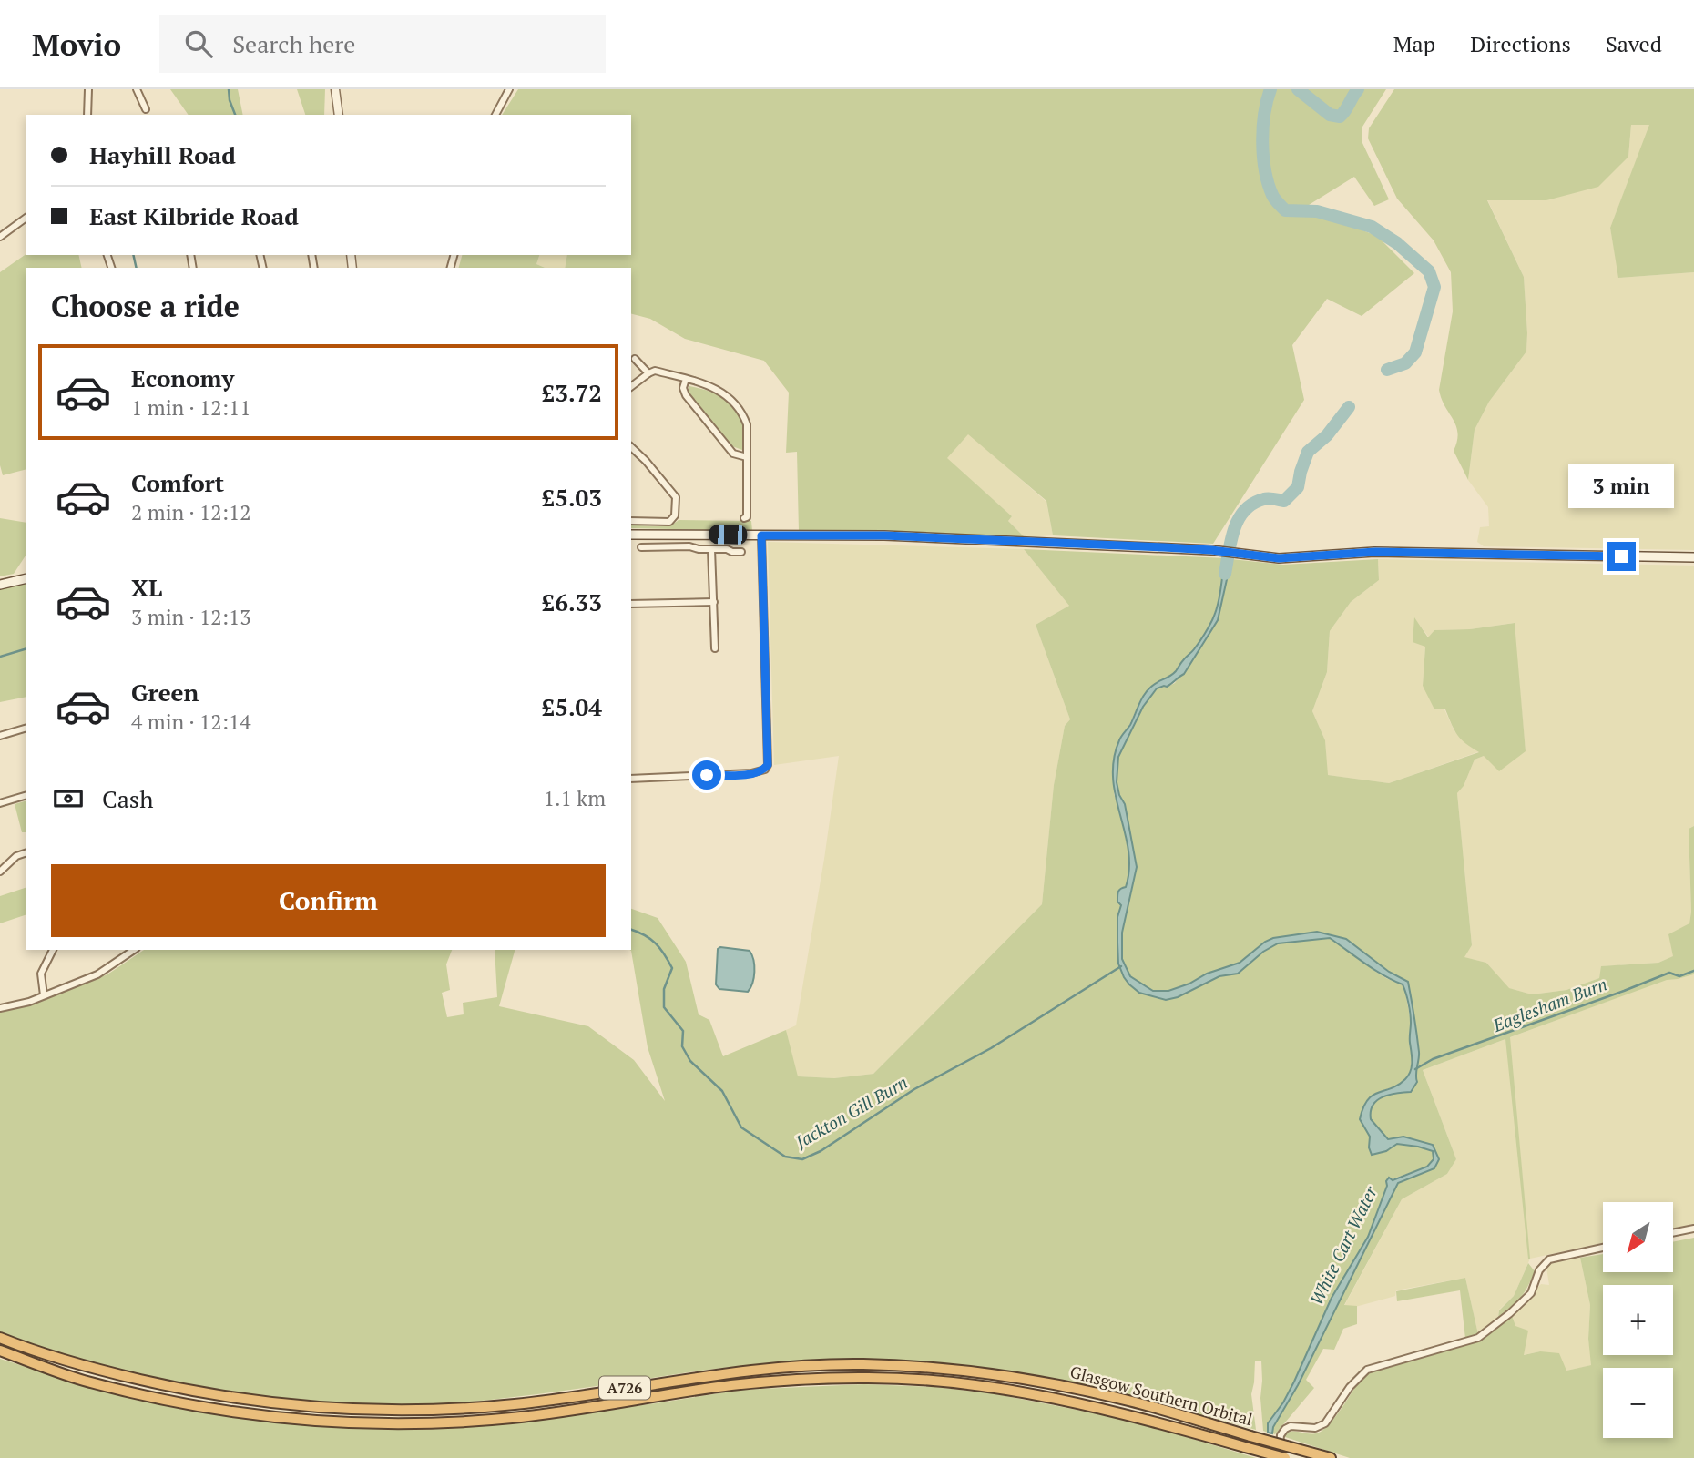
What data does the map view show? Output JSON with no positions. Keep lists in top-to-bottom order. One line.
{"streets":{"highway":["A726","Glasgow Southern Orbital"]},"water":["Eaglesham Burn","Jackton Gill Burn","White Cart Water"],"north":"bottom left","page":{"header":"Movio","search":"Search here","nav":["Map","Directions","Saved"],"banner":["Hayhill Road","East Kilbride Road"],"heading":"Choose a ride","list":[{"name":"Economy","note":"1 min · 12:11","value":"£3.72"},{"name":"Comfort","note":"2 min · 12:12","value":"£5.03"},{"name":"XL","note":"3 min · 12:13","value":"£6.33"},{"name":"Green","note":"4 min · 12:14","value":"£5.04"}],"bubble":"3 min","pay":["Cash","1.1 km"],"buttons":"Confirm","map_buttons":["+","−"]}}
